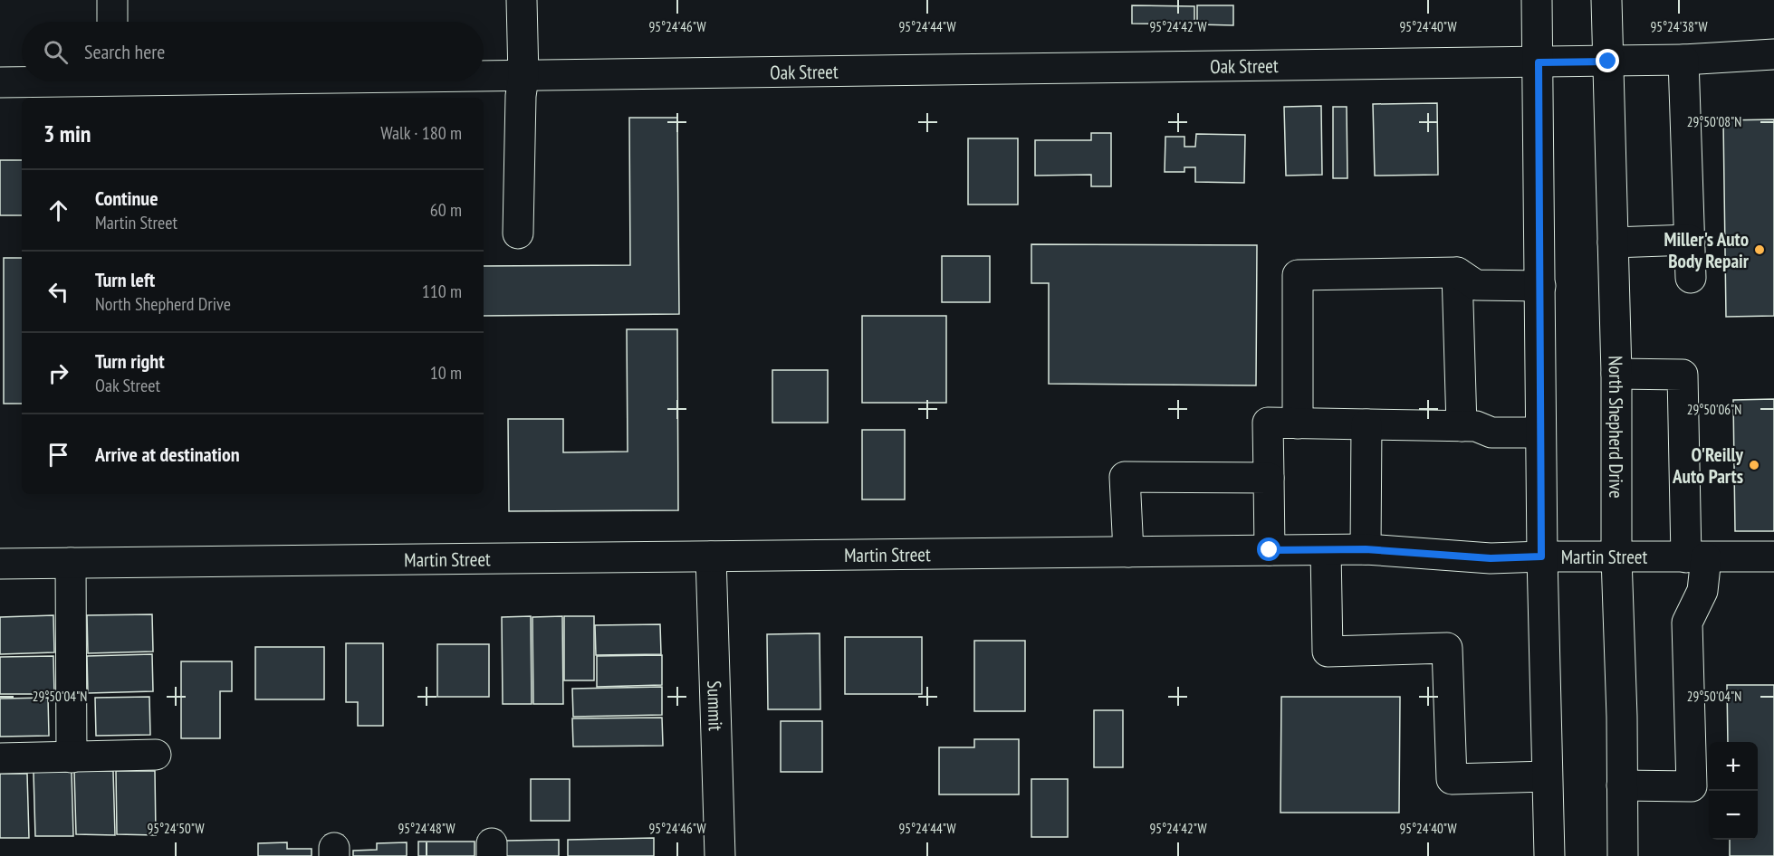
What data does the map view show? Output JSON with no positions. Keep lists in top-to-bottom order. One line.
{"streets":{"street":["Oak Street","North Shepherd Drive","Martin Street","Summit"]},"crossings":[["Oak Street","North Shepherd Drive"],["North Shepherd Drive","Martin Street"],["Martin Street","Summit"]],"places":["Miller's Auto Body Repair","O'Reilly Auto Parts"],"page":{"search":"Search here","heading":["3 min","Walk · 180 m"],"list":[["Continue","Martin Street","60 m"],["Turn left","North Shepherd Drive","110 m"],["Turn right","Oak Street","10 m"],"Arrive at destination"],"map_buttons":["+","−"]},"coordinates":["95°24'46\"W","95°24'44\"W","95°24'42\"W","95°24'40\"W","95°24'38\"W","29°50'08\"N","29°50'06\"N","29°50'04\"N","95°24'50\"W","95°24'48\"W"]}
